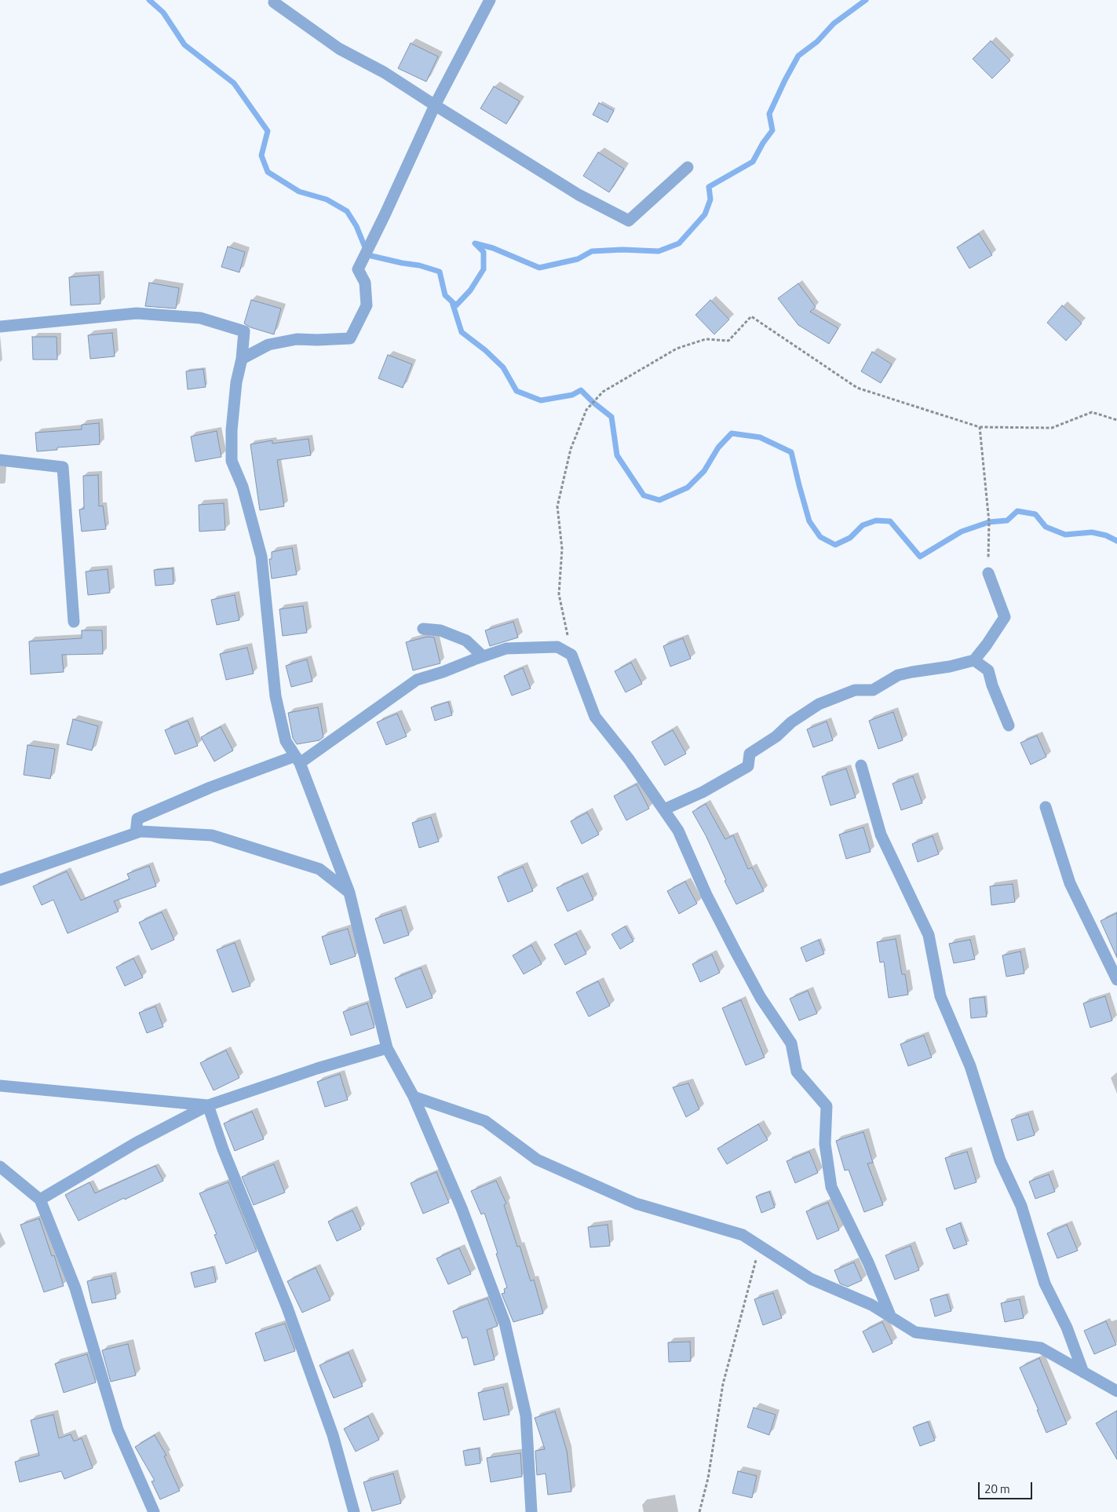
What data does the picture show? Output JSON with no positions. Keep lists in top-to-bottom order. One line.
{"scale_bar":"20 m"}
